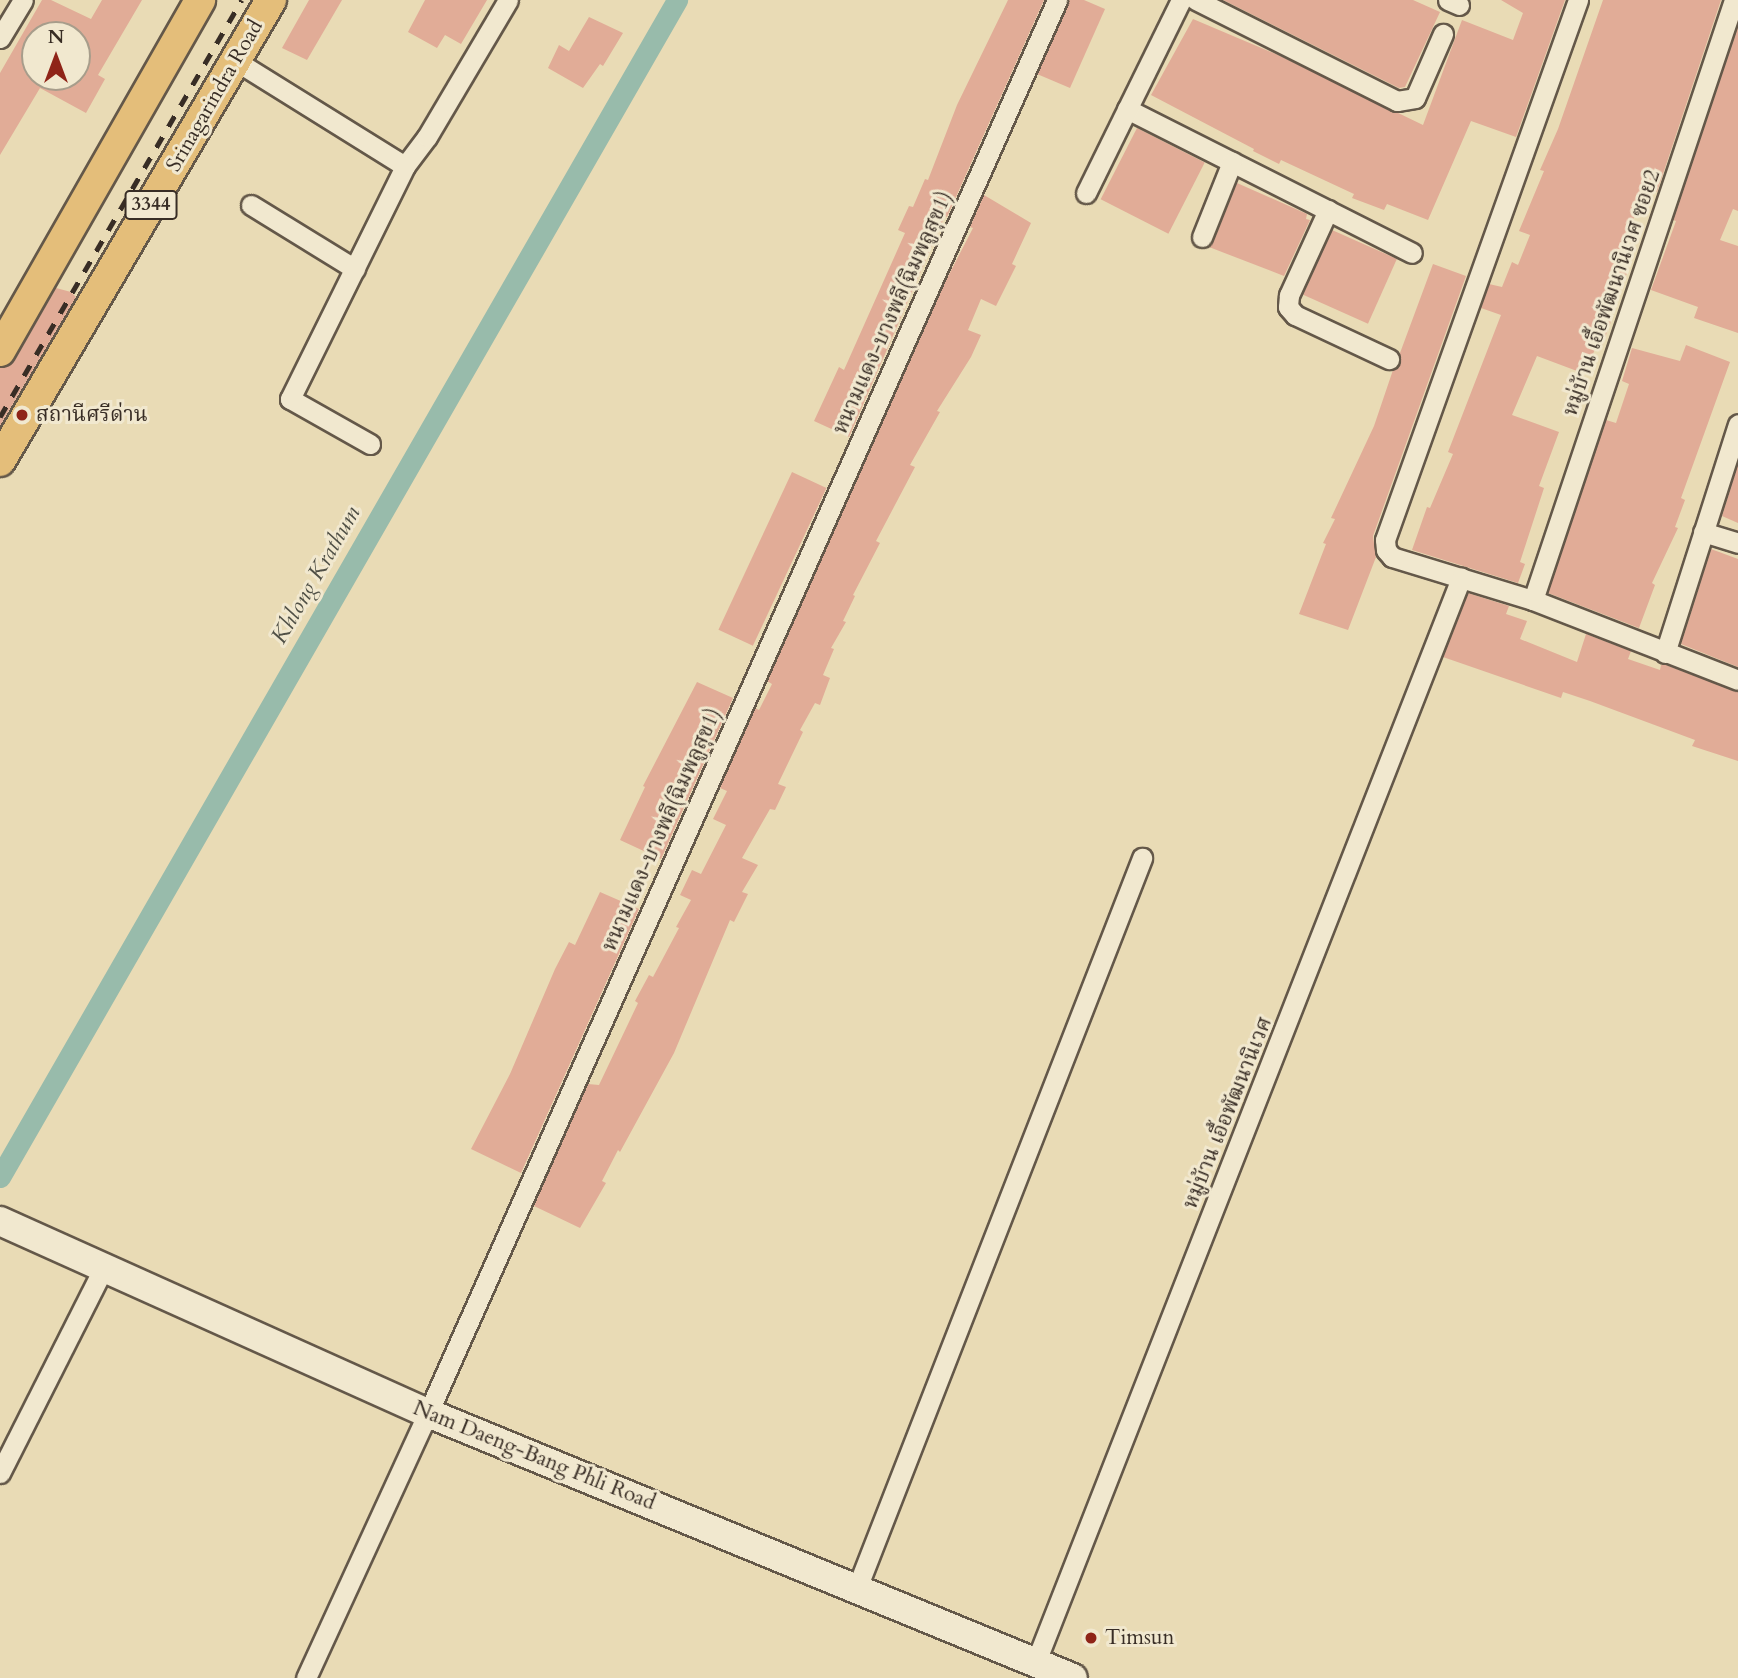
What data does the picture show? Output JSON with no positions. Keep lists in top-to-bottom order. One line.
{"streets":{"main road":["Srinagarindra Road","3344","Nam Daeng-Bang Phli Road"],"street":["หมู่บ้าน เอื้อพัฒนานิเวศ ซอย2","หนามแดง-บางพลี(ฉิมพลูสุข1)","หมู่บ้าน เอื้อพัฒนานิเวศ"]},"crossings":[["หนามแดง-บางพลี(ฉิมพลูสุข1)","Nam Daeng-Bang Phli Road"],["หมู่บ้าน เอื้อพัฒนานิเวศ","Nam Daeng-Bang Phli Road"]],"water":["Khlong Krathum"],"places":["สถานีศรีด่าน","Timsun"],"north":"top"}
